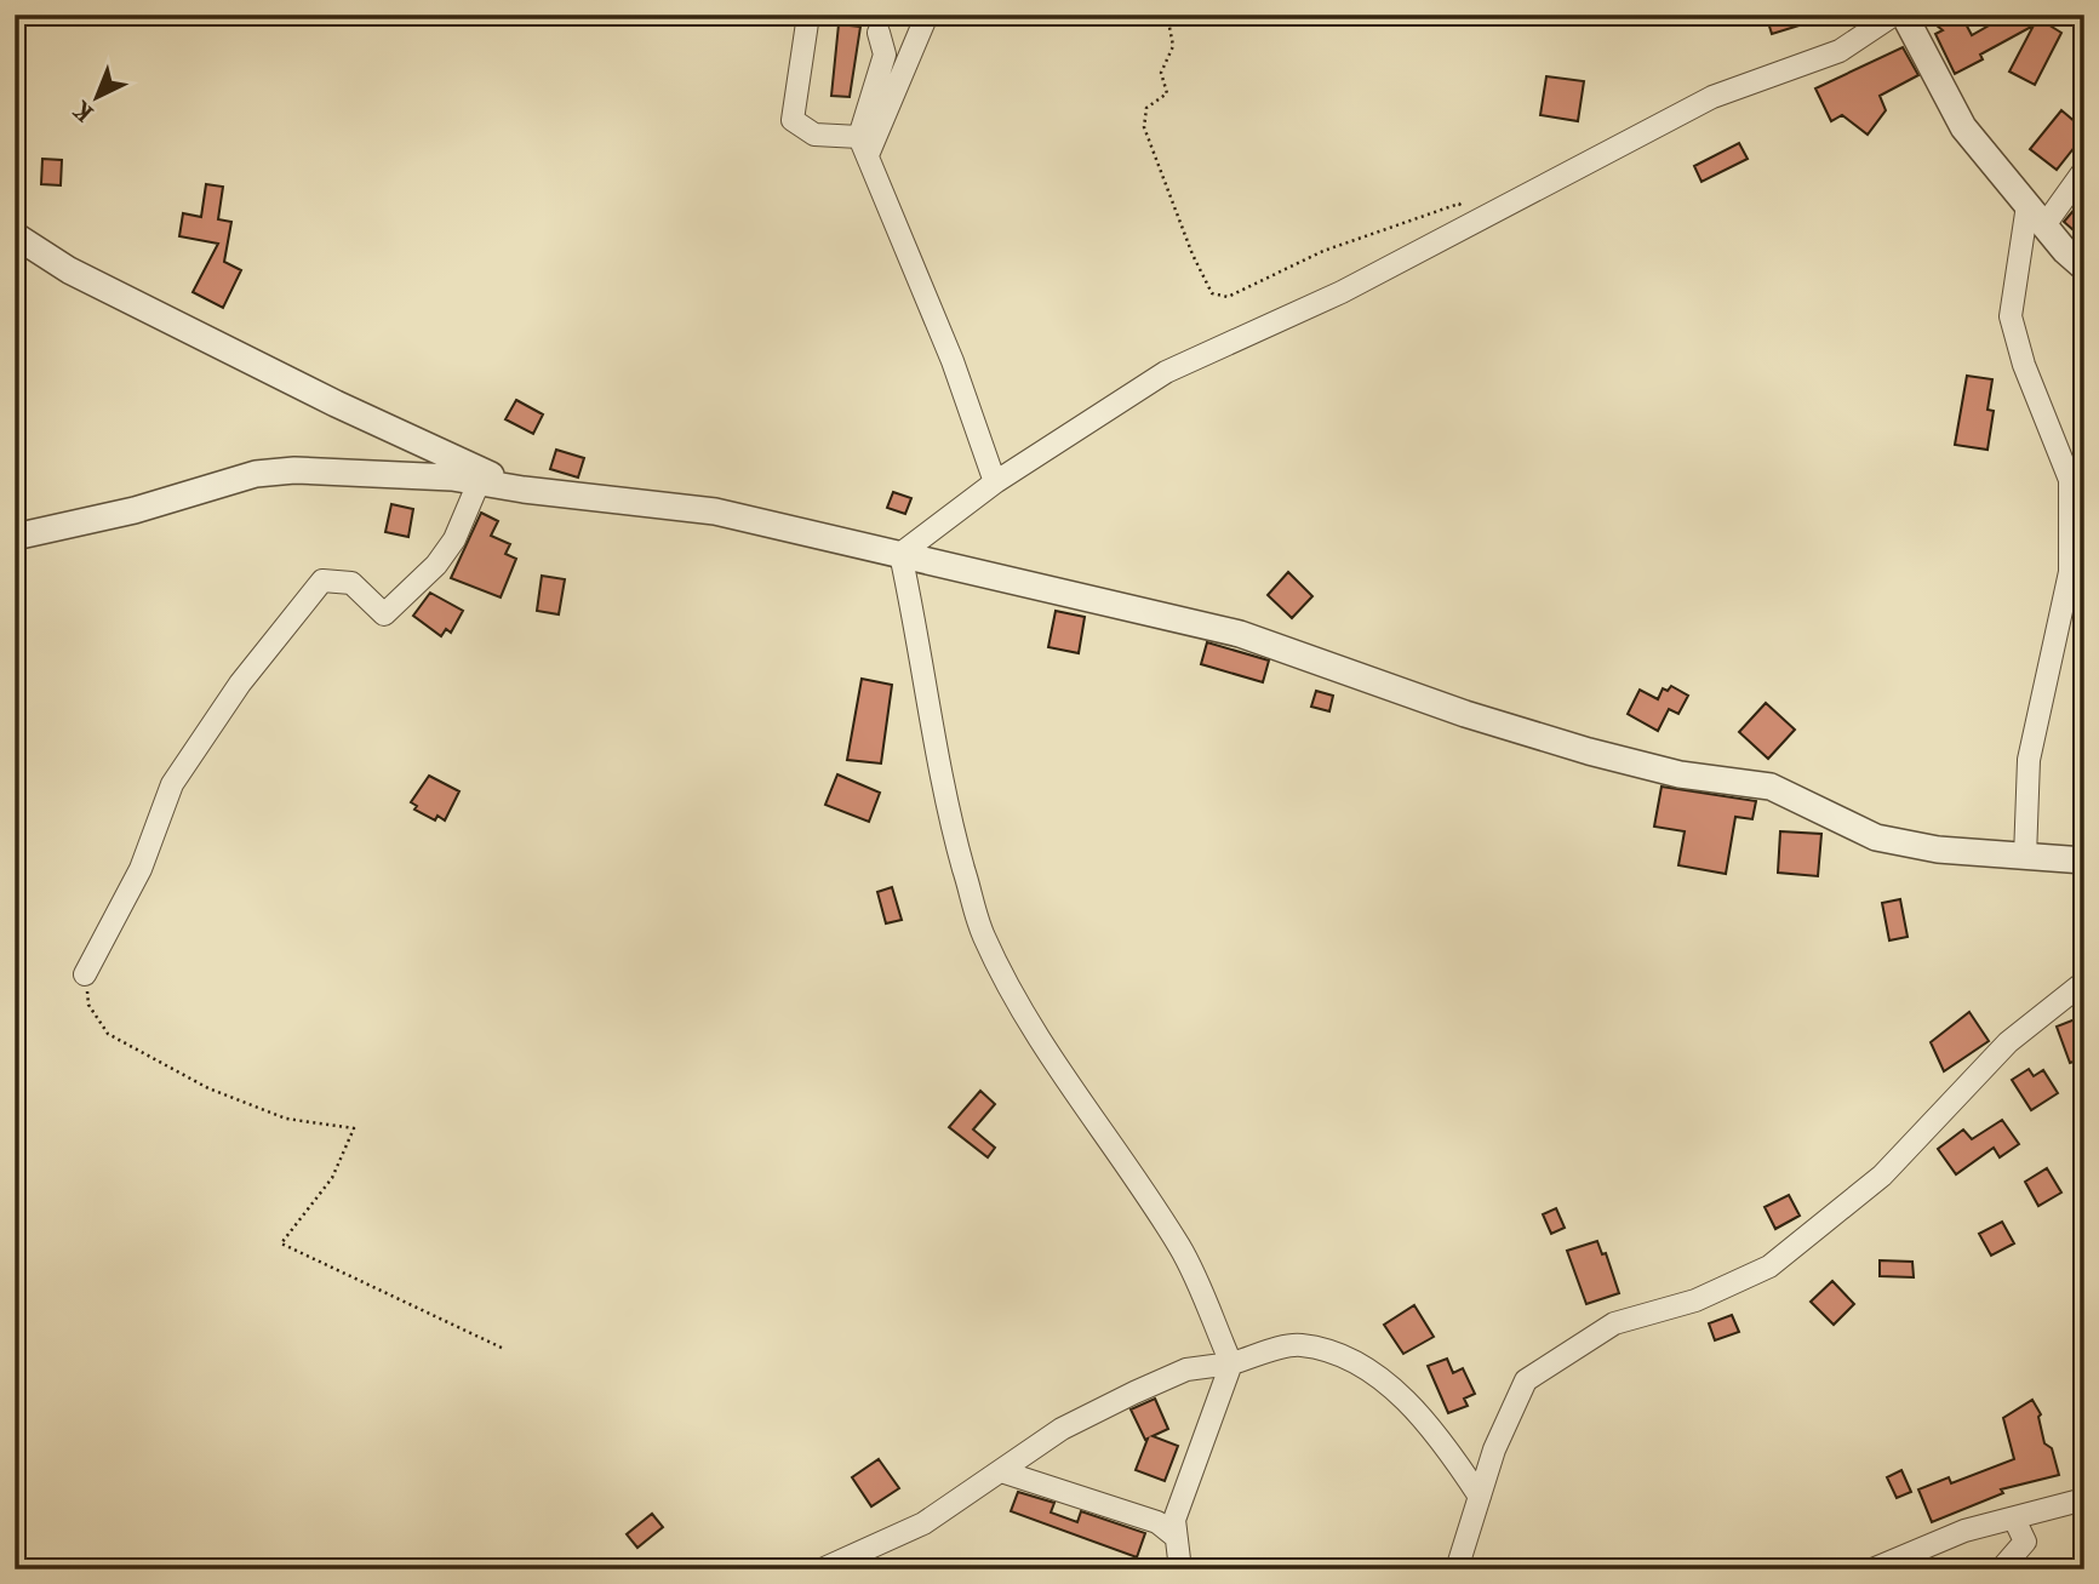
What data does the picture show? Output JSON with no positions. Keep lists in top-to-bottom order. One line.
{"north":"bottom left"}
